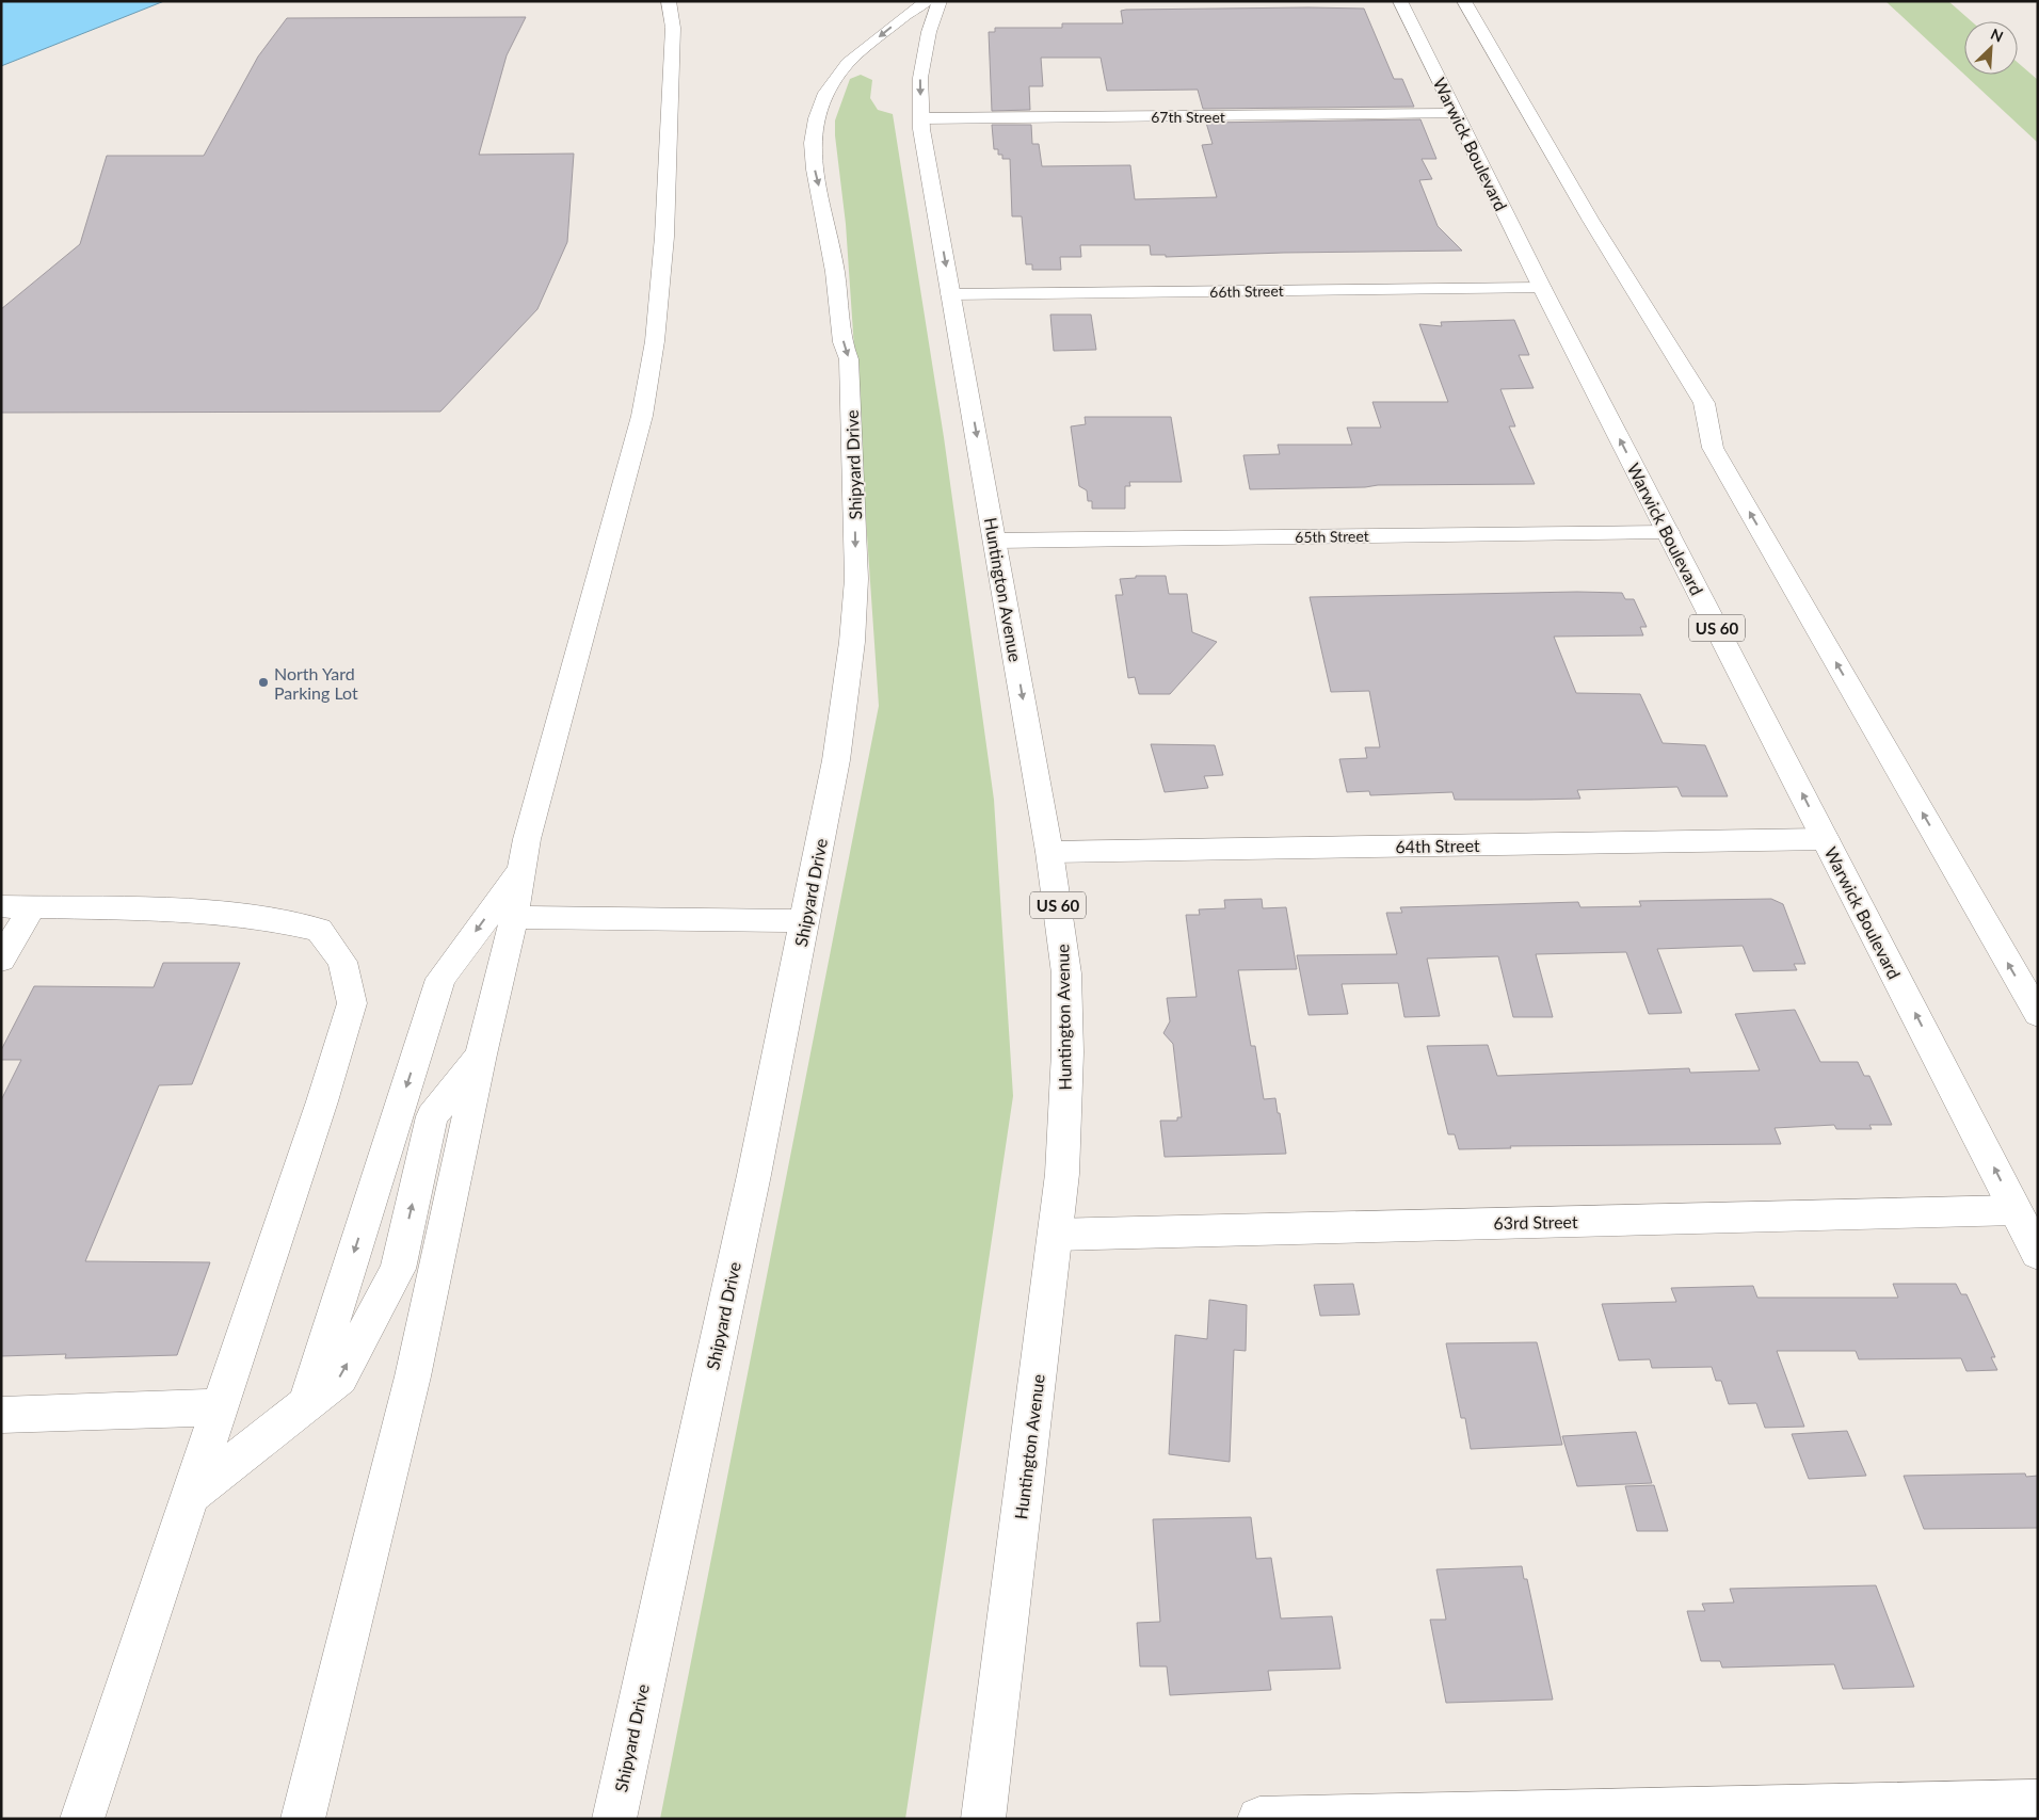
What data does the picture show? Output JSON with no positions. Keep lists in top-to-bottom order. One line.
{"streets":{"street":["67th Street","Warwick Boulevard","66th Street","Shipyard Drive","65th Street","Huntington Avenue","US 60","64th Street","63rd Street"]},"crossings":[["67th Street","Warwick Boulevard"],["67th Street","Huntington Avenue"],["Warwick Boulevard","66th Street"],["Warwick Boulevard","65th Street"],["Warwick Boulevard","64th Street"],["Warwick Boulevard","63rd Street"],["66th Street","Huntington Avenue"],["65th Street","Huntington Avenue"],["Huntington Avenue","64th Street"],["Huntington Avenue","63rd Street"]],"one_way":["Huntington Avenue"],"places":["North Yard Parking Lot"],"north":"top right"}
